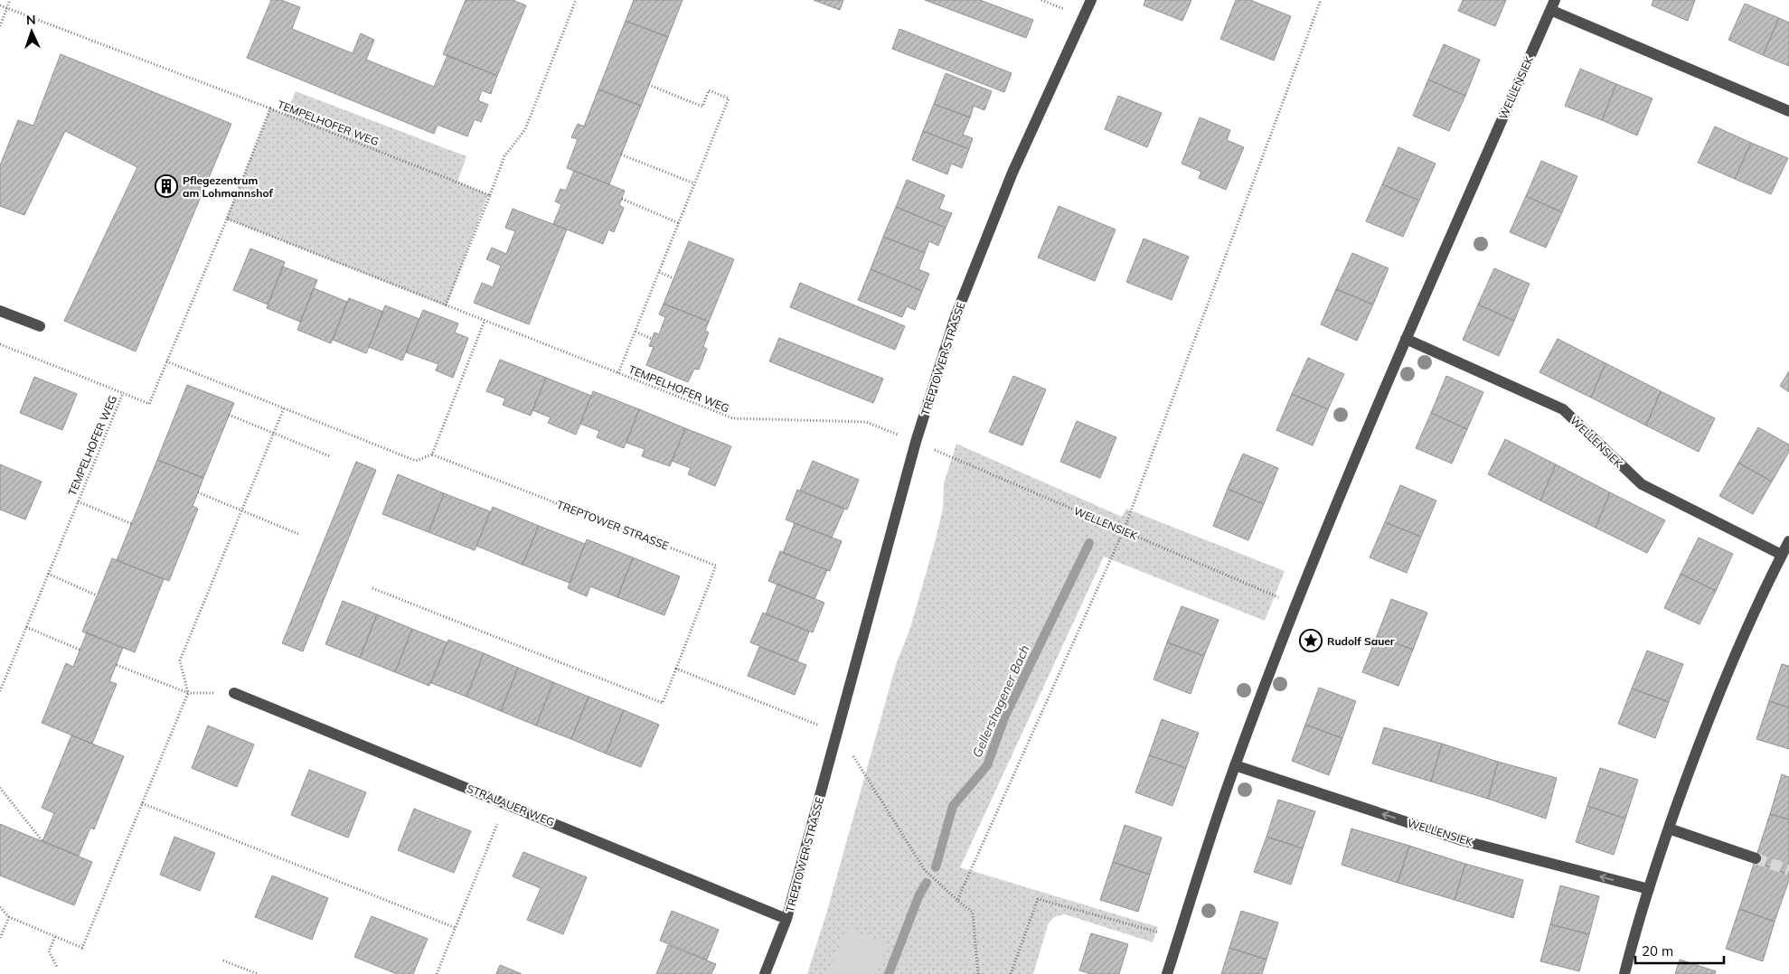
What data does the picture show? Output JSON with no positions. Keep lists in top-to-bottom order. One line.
{"streets":{"street":["WELLENSIEK","TREPTOWER STRASSE","STRALAUER WEG"],"path":["TEMPELHOFER WEG"]},"crossings":[["WELLENSIEK","TEMPELHOFER WEG"],["WELLENSIEK","TREPTOWER STRASSE"],["TEMPELHOFER WEG","TREPTOWER STRASSE"],["TREPTOWER STRASSE","STRALAUER WEG"]],"water":["Gellershagener Bach"],"places":{"building":["Pflegezentrum am Lohmannshof"],"place":["Rudolf Sauer"]},"scale_bar":"20 m","north":"top"}
